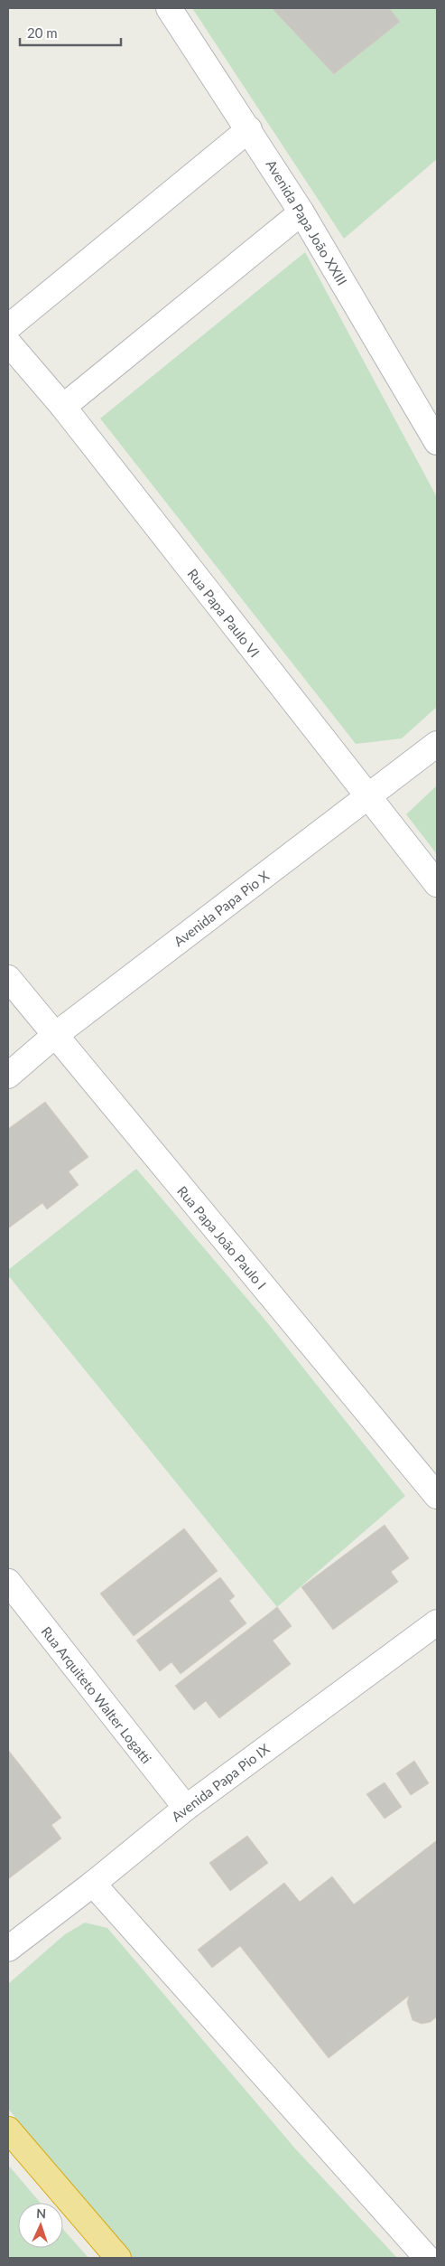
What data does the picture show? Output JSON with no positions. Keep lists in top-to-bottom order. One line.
{"streets":{"street":["Avenida Papa João XXIII","Rua Papa Paulo VI","Avenida Papa Pio X","Rua Papa João Paulo I","Rua Arquiteto Walter Logatti","Avenida Papa Pio IX"]},"crossings":[["Rua Papa Paulo VI","Avenida Papa Pio X"],["Avenida Papa Pio X","Rua Papa João Paulo I"],["Rua Arquiteto Walter Logatti","Avenida Papa Pio IX"]],"scale_bar":"20 m","north":"top"}
